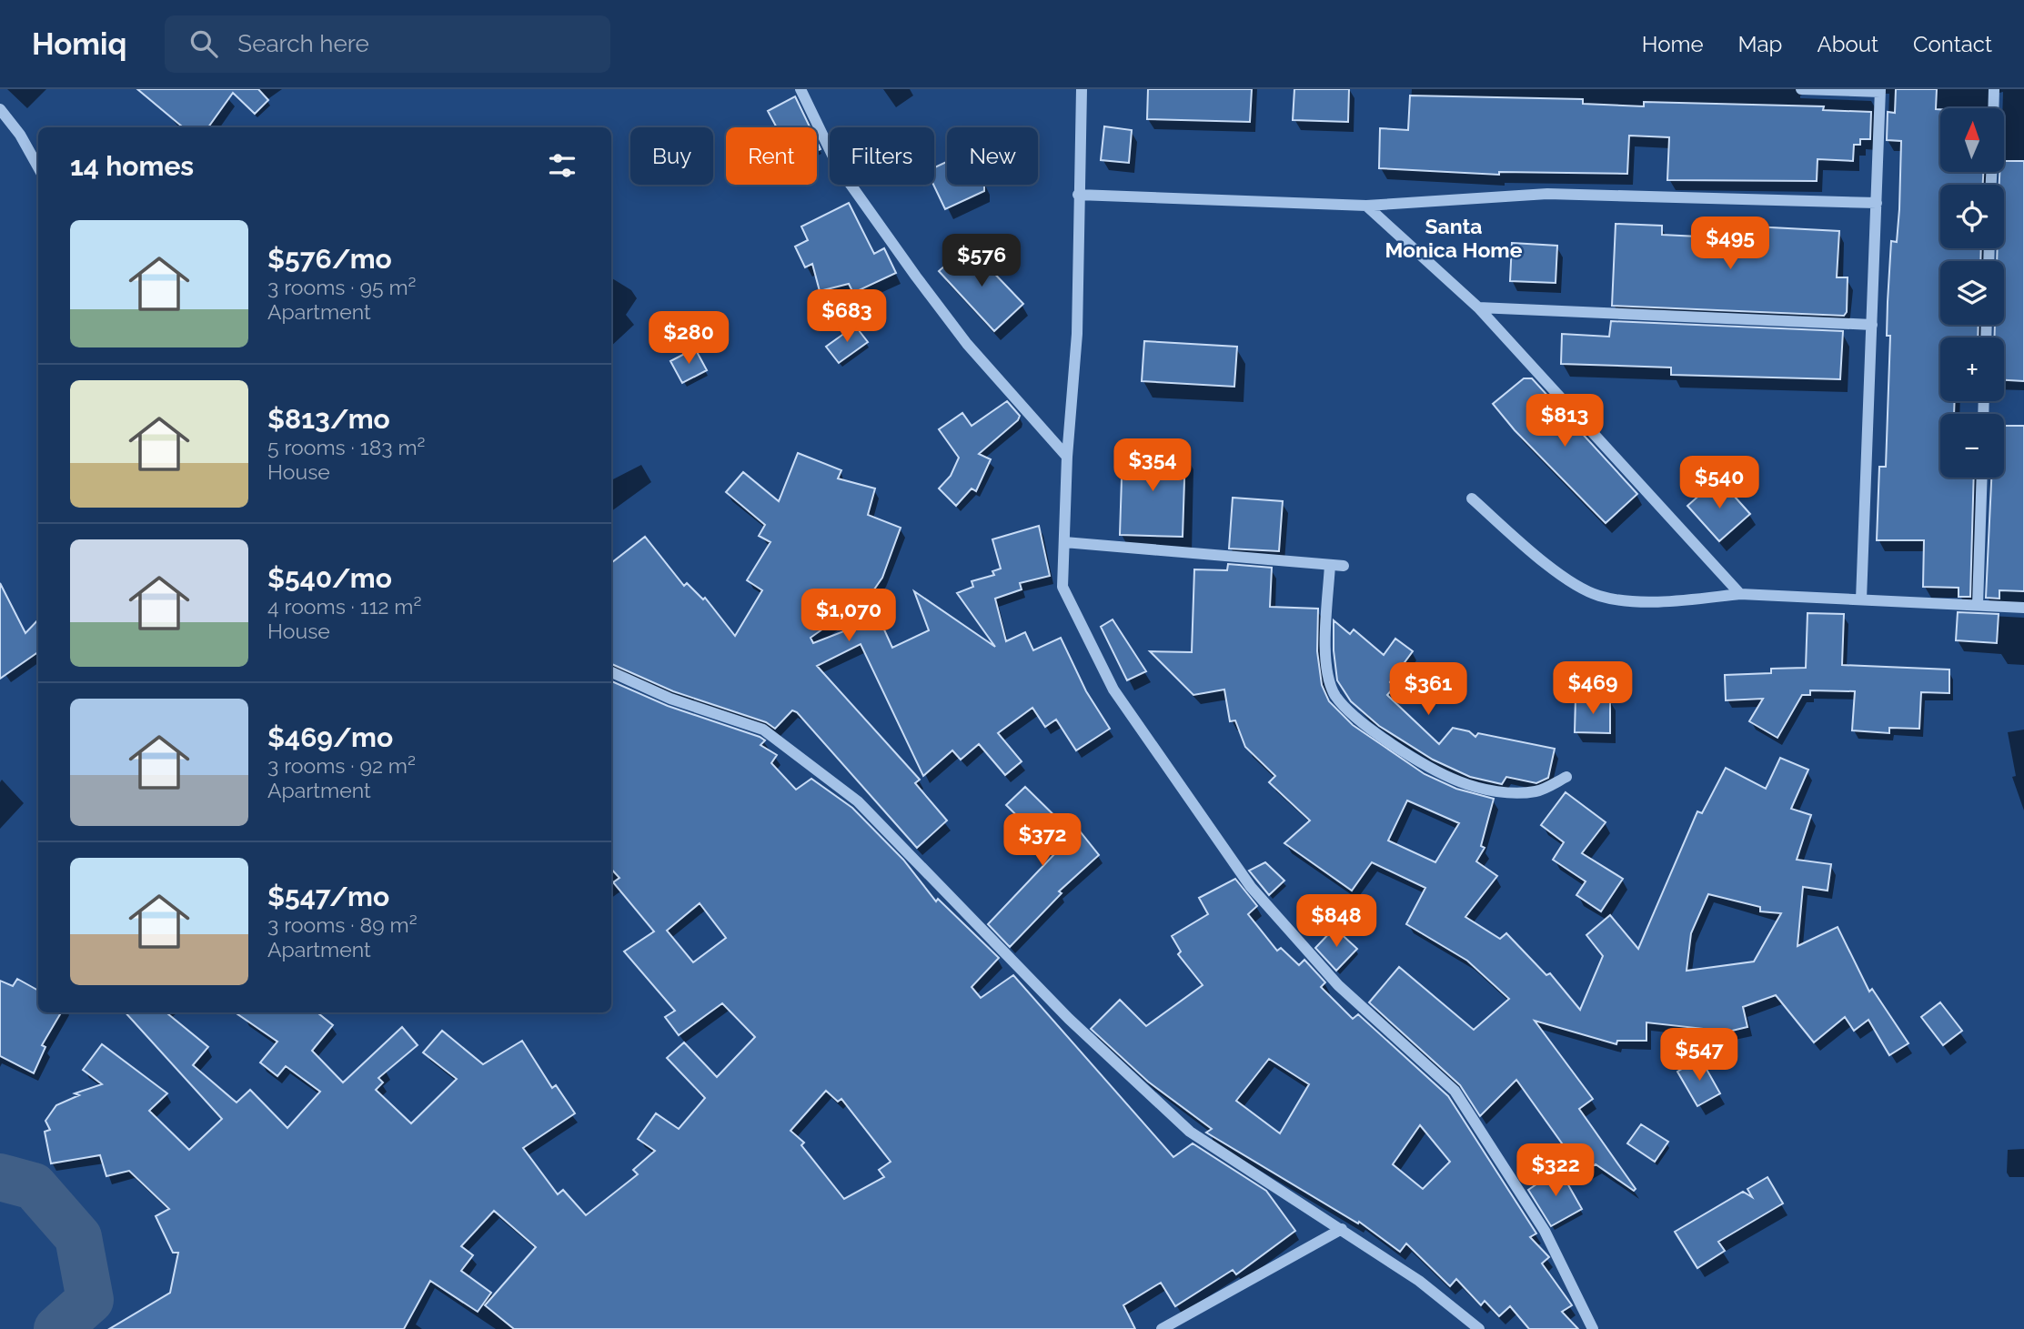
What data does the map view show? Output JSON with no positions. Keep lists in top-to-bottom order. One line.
{"districts":["Santa Monica Home"],"north":"top","page":{"header":"Homiq","search":"Search here","nav":["Home","Map","About","Contact"],"map_buttons":["+","−"],"chip":["Buy","Rent","Filters","New"],"heading":"14 homes","list":[{"name":"$576/mo","note":"3 rooms · 95 m² · Apartment"},{"name":"$813/mo","note":"5 rooms · 183 m² · House"},{"name":"$540/mo","note":"4 rooms · 112 m² · House"},{"name":"$469/mo","note":"3 rooms · 92 m² · Apartment"},{"name":"$547/mo","note":"3 rooms · 89 m² · Apartment"}],"price":["$495","$576","$683","$280","$813","$354","$540","$1,070","$469","$361","$372","$848","$547","$322"]}}
